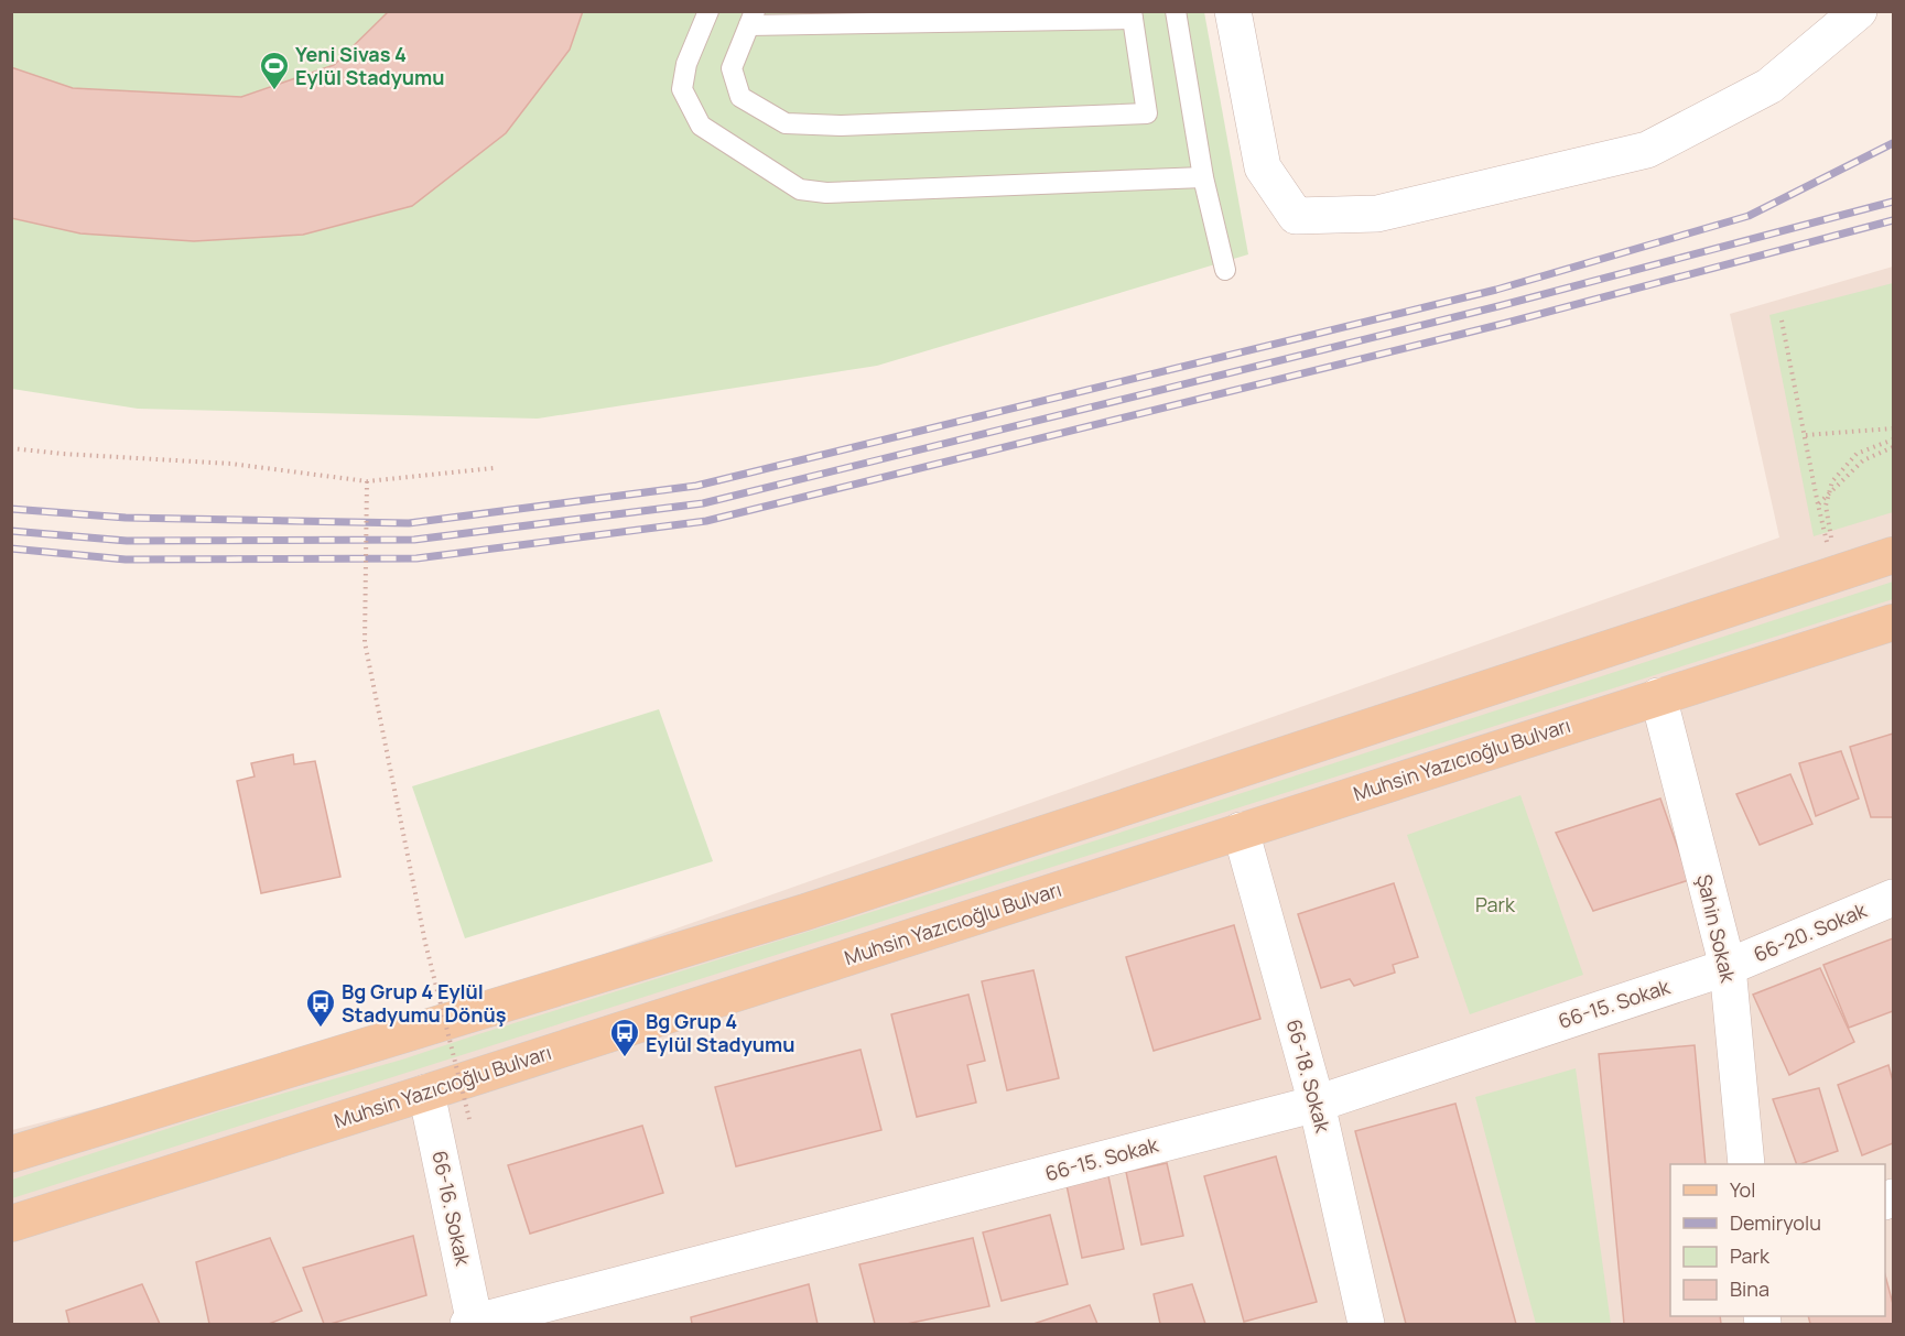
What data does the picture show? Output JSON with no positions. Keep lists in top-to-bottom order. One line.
{"streets":{"main road":["Muhsin Yazıcıoğlu Bulvarı"],"street":["Şahin Sokak","66-20. Sokak","66-15. Sokak","66-18. Sokak","66-16. Sokak"]},"crossings":[["Muhsin Yazıcıoğlu Bulvarı","Şahin Sokak"],["Muhsin Yazıcıoğlu Bulvarı","66-18. Sokak"],["Muhsin Yazıcıoğlu Bulvarı","66-16. Sokak"],["Şahin Sokak","66-20. Sokak"],["Şahin Sokak","66-15. Sokak"],["66-20. Sokak","66-15. Sokak"],["66-15. Sokak","66-18. Sokak"],["66-15. Sokak","66-16. Sokak"]],"parks":["Park"],"places":{"sports":["Yeni Sivas 4 Eylül Stadyumu"],"bus stop":["Bg Grup 4 Eylül Stadyumu Dönüş","Bg Grup 4 Eylül Stadyumu"]},"legend":["Yol","Demiryolu","Park","Bina"]}
